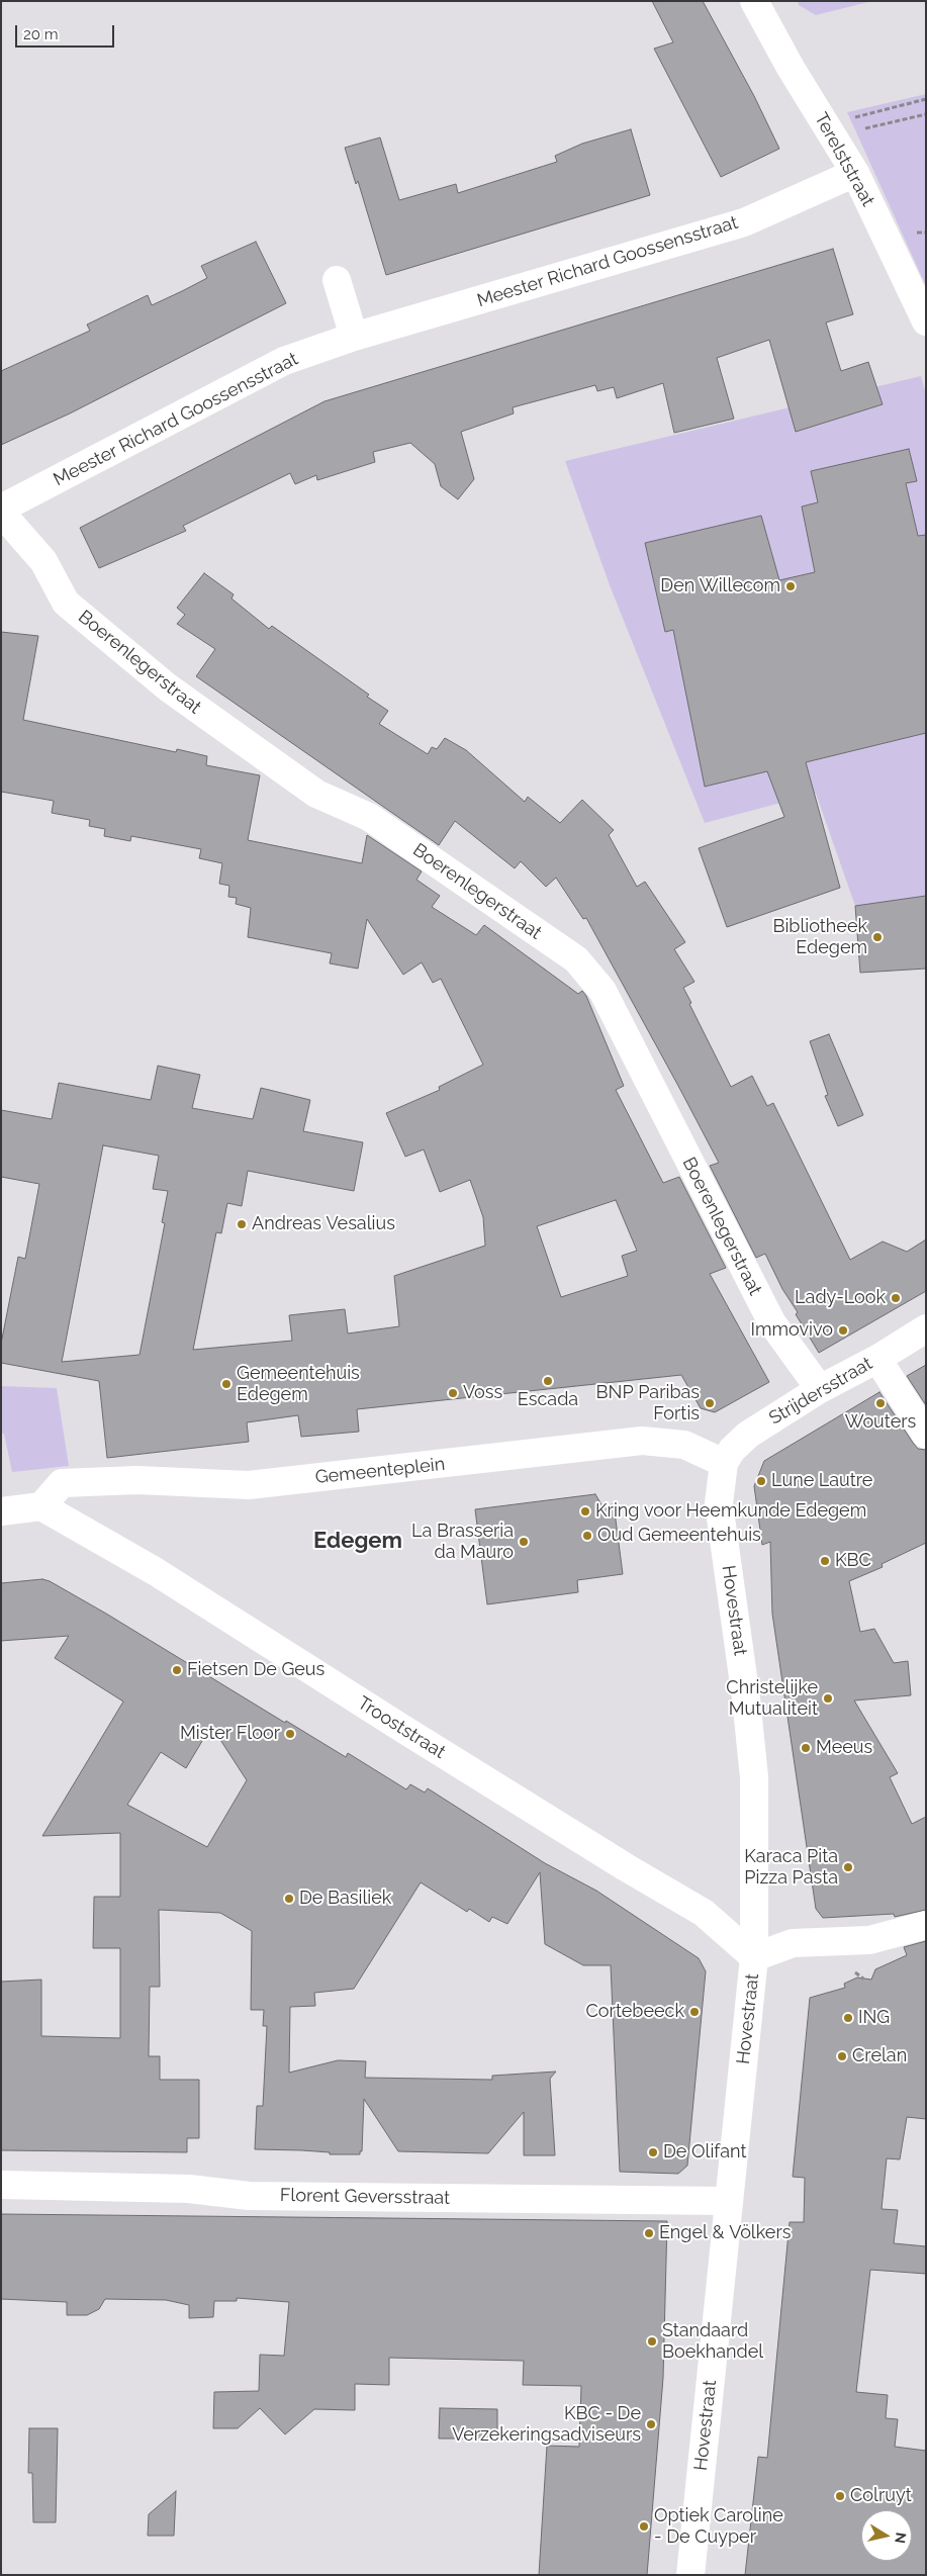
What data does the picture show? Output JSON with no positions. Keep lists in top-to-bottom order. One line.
{"streets":{"street":["Terelststraat","Meester Richard Goossensstraat","Boerenlegerstraat","Strijdersstraat","Gemeenteplein","Hovestraat","Trooststraat","Florent Geversstraat"]},"crossings":[["Terelststraat","Meester Richard Goossensstraat"],["Boerenlegerstraat","Strijdersstraat"],["Strijdersstraat","Gemeenteplein"],["Strijdersstraat","Hovestraat"],["Gemeenteplein","Hovestraat"],["Gemeenteplein","Trooststraat"],["Hovestraat","Trooststraat"],["Hovestraat","Florent Geversstraat"]],"districts":["Edegem"],"places":["Den Willecom","Bibliotheek Edegem","Andreas Vesalius","Lady-Look","Immovivo","Escada","Gemeentehuis Edegem","Voss","BNP Paribas Fortis","Wouters","Lune Lautre","Kring voor Heemkunde Edegem","Oud Gemeentehuis","La Brasseria da Mauro","KBC","Fietsen De Geus","Christelijke Mutualiteit","Mister Floor","Meeus","Karaca Pita Pizza Pasta","De Basiliek","Cortebeeck","ING","Crelan","De Olifant","Engel & Völkers","Standaard Boekhandel","KBC - De Verzekeringsadviseurs","Colruyt","Optiek Caroline - De Cuyper"],"scale_bar":"20 m","north":"right"}
